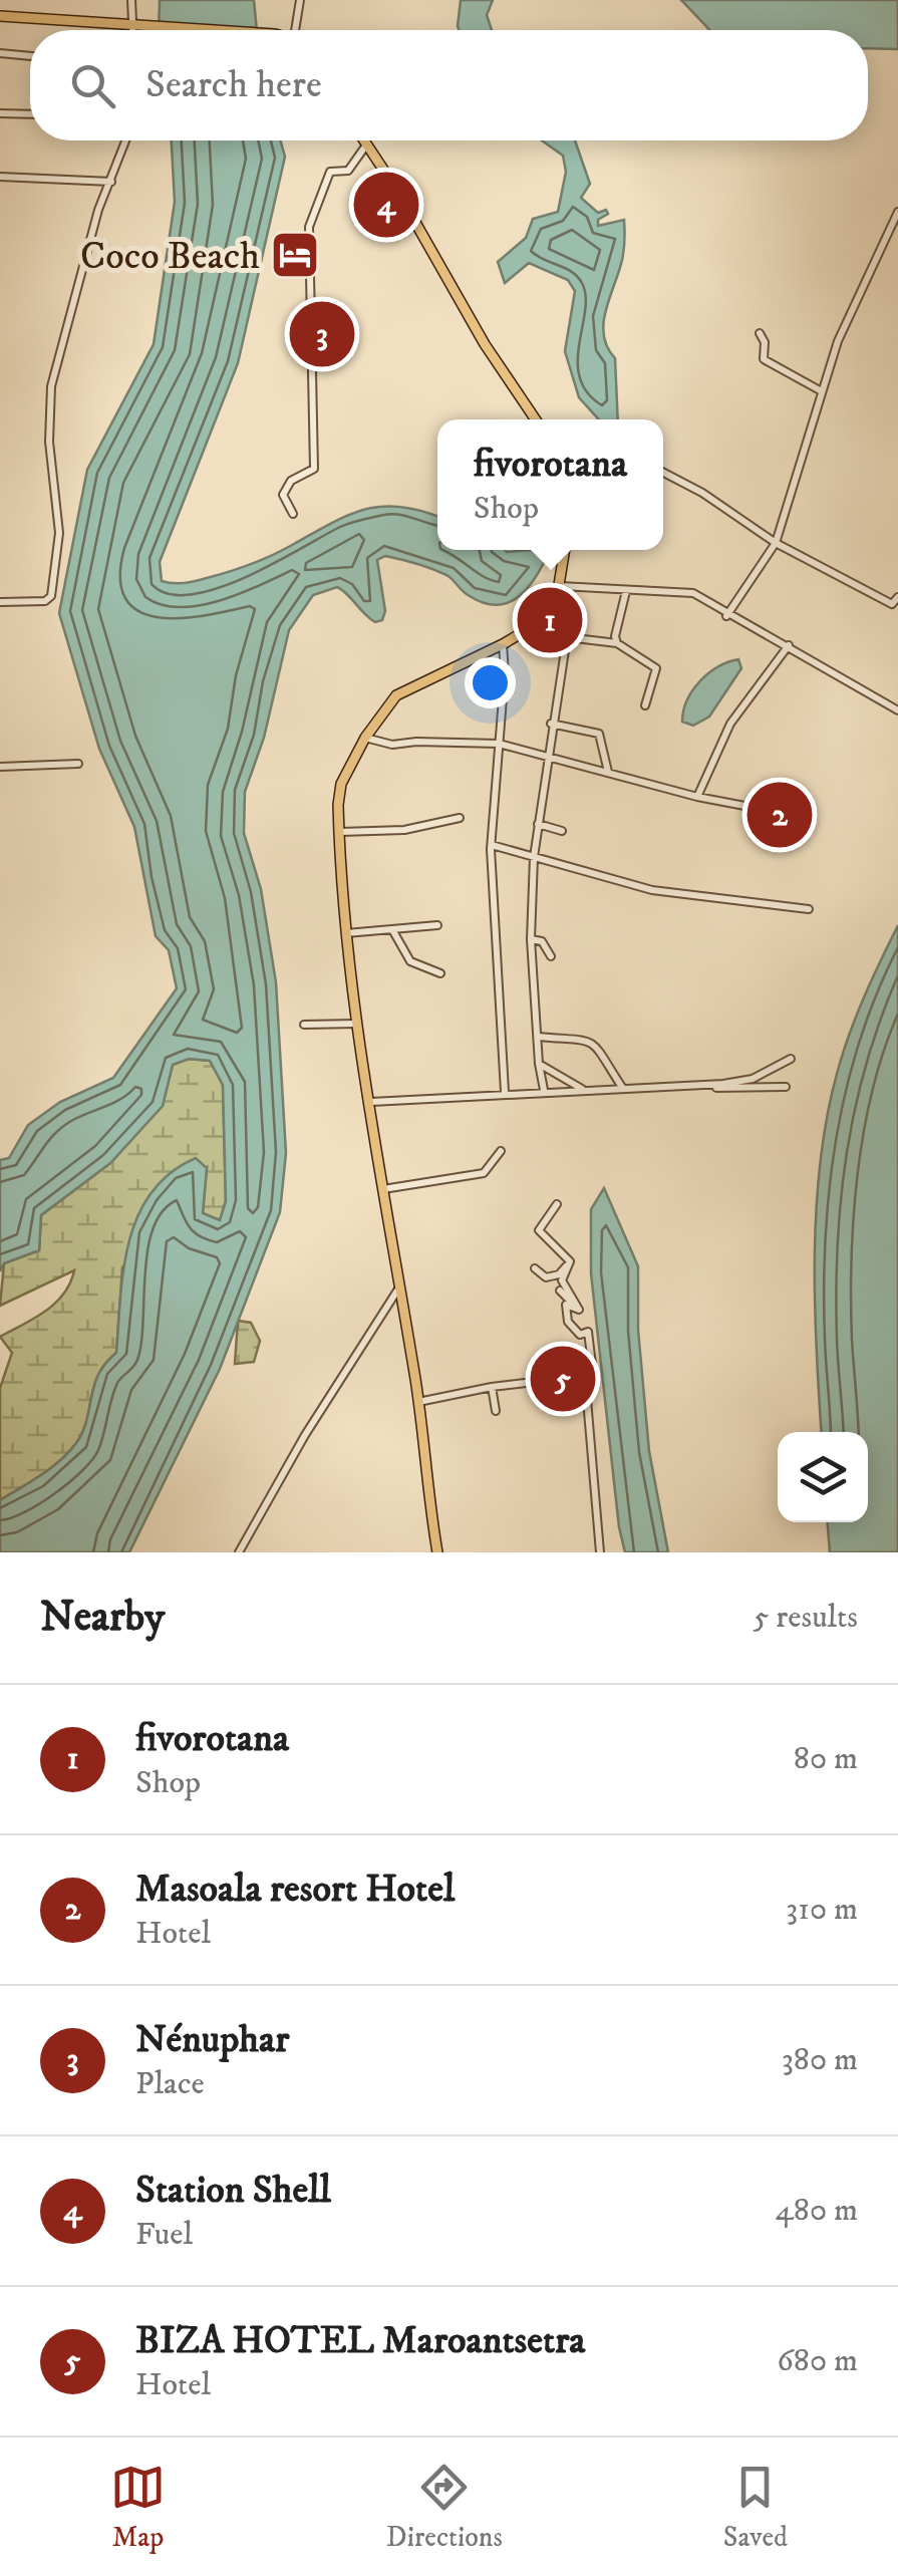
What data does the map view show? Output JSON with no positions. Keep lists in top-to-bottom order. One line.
{"places":{"hotel":["Coco Beach"]},"page":{"search":"Search here","pins":["4","3","1","2","5"],"popup":["fivorotana","Shop"],"heading":["Nearby","5 results"],"list":[{"mark":"1","name":"fivorotana","note":"Shop","value":"80 m"},{"mark":"2","name":"Masoala resort Hotel","note":"Hotel","value":"310 m"},{"mark":"3","name":"Nénuphar","note":"Place","value":"380 m"},{"mark":"4","name":"Station Shell","note":"Fuel","value":"480 m"},{"mark":"5","name":"BIZA HOTEL Maroantsetra","note":"Hotel","value":"680 m"}],"nav":["Map","Directions","Saved"]}}
